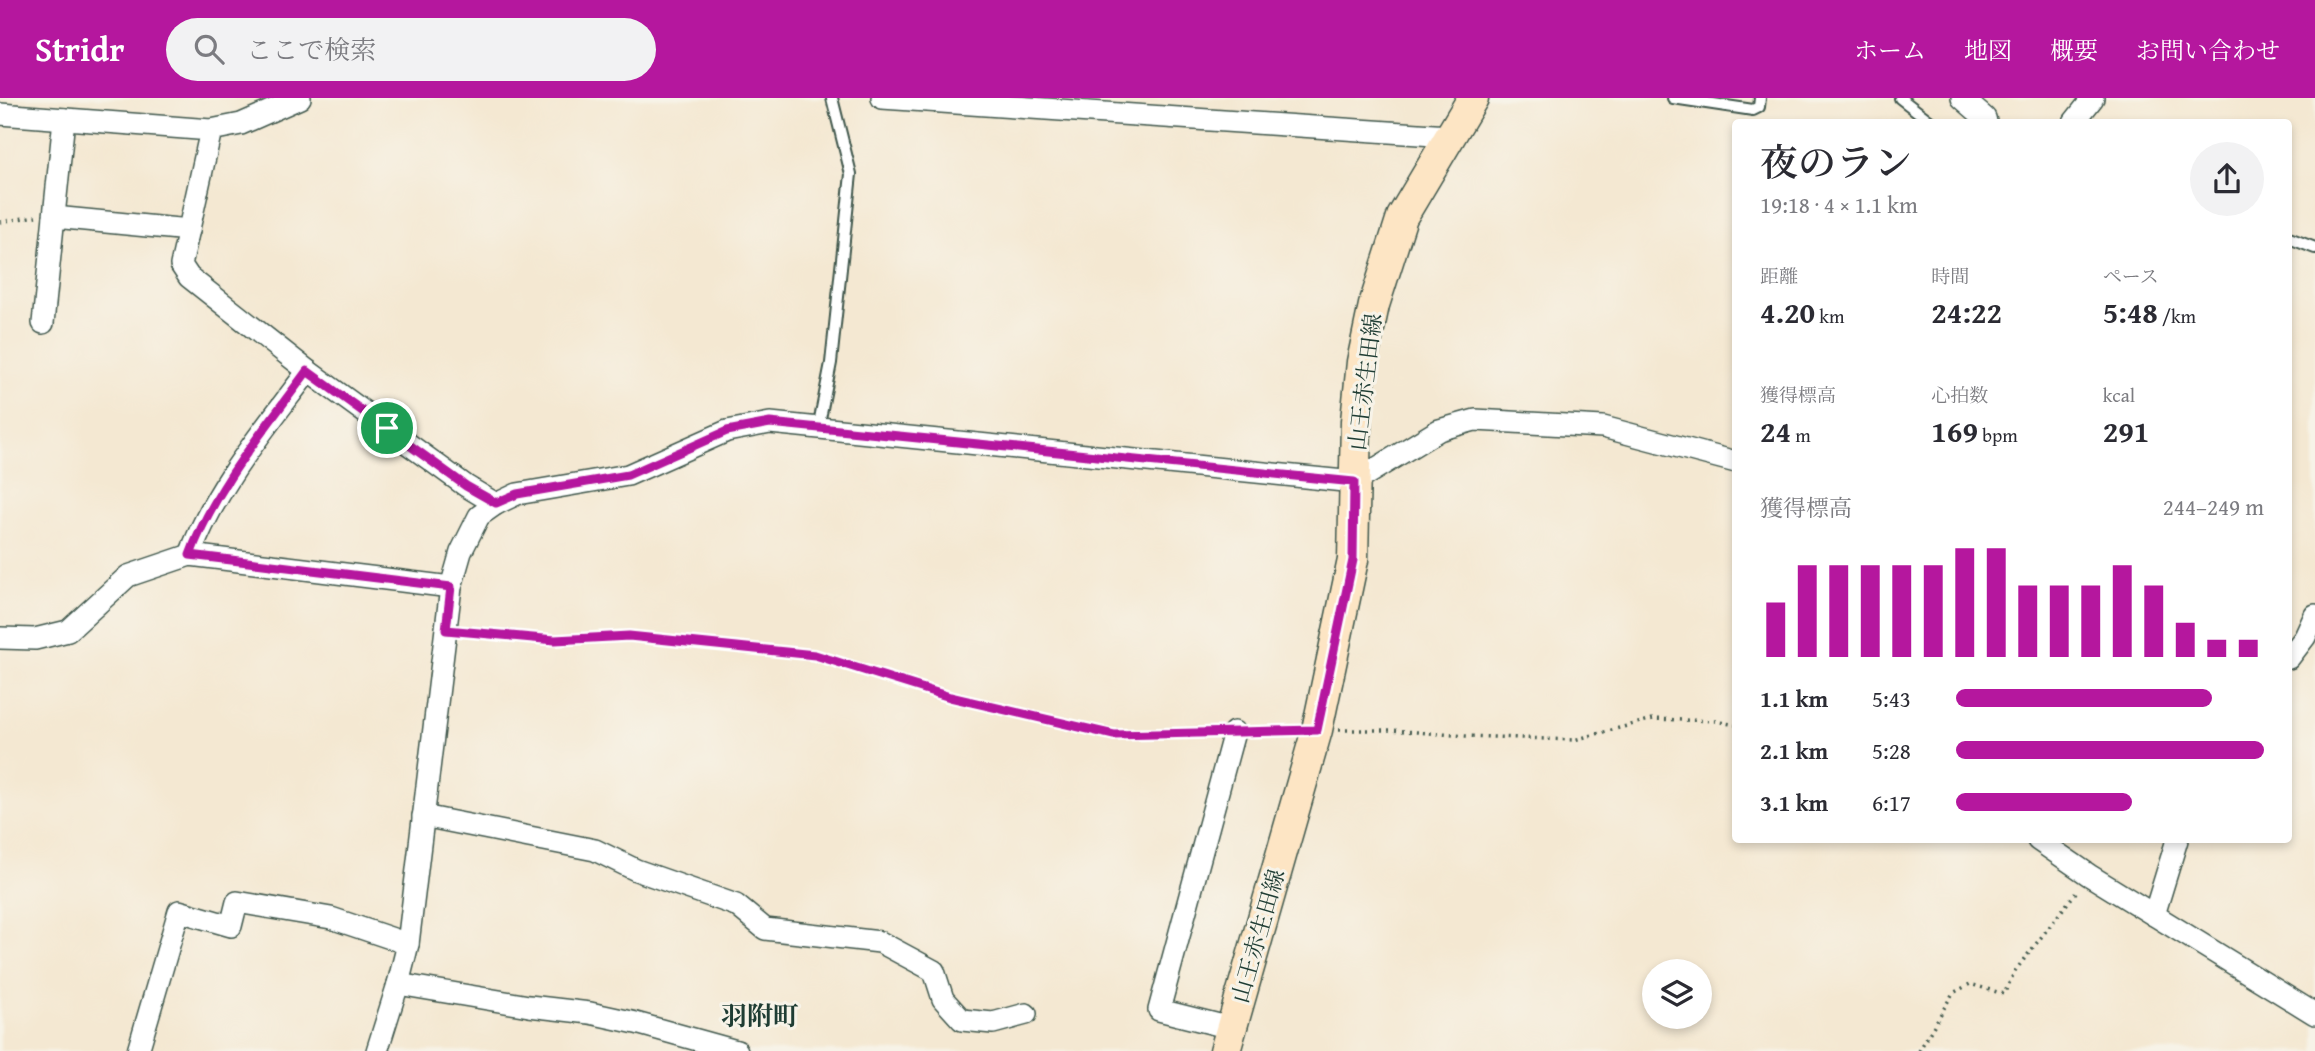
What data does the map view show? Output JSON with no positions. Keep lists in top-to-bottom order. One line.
{"streets":{"main road":["山王赤生田線"]},"districts":["羽附町"],"page":{"header":"Stridr","search":"ここで検索","nav":["ホーム","地図","概要","お問い合わせ"],"heading":["夜のラン","19:18 · 4 × 1.1 km"],"stats":[["距離","4.20 km"],["時間","24:22"],["ペース","5:48 /km"],["獲得標高","24 m"],["心拍数","169 bpm"],["kcal","291"]],"chart":["獲得標高","244–249 m"],"list":[{"name":"1.1 km","note":"5:43"},{"name":"2.1 km","note":"5:28"},{"name":"3.1 km","note":"6:17"}]}}
